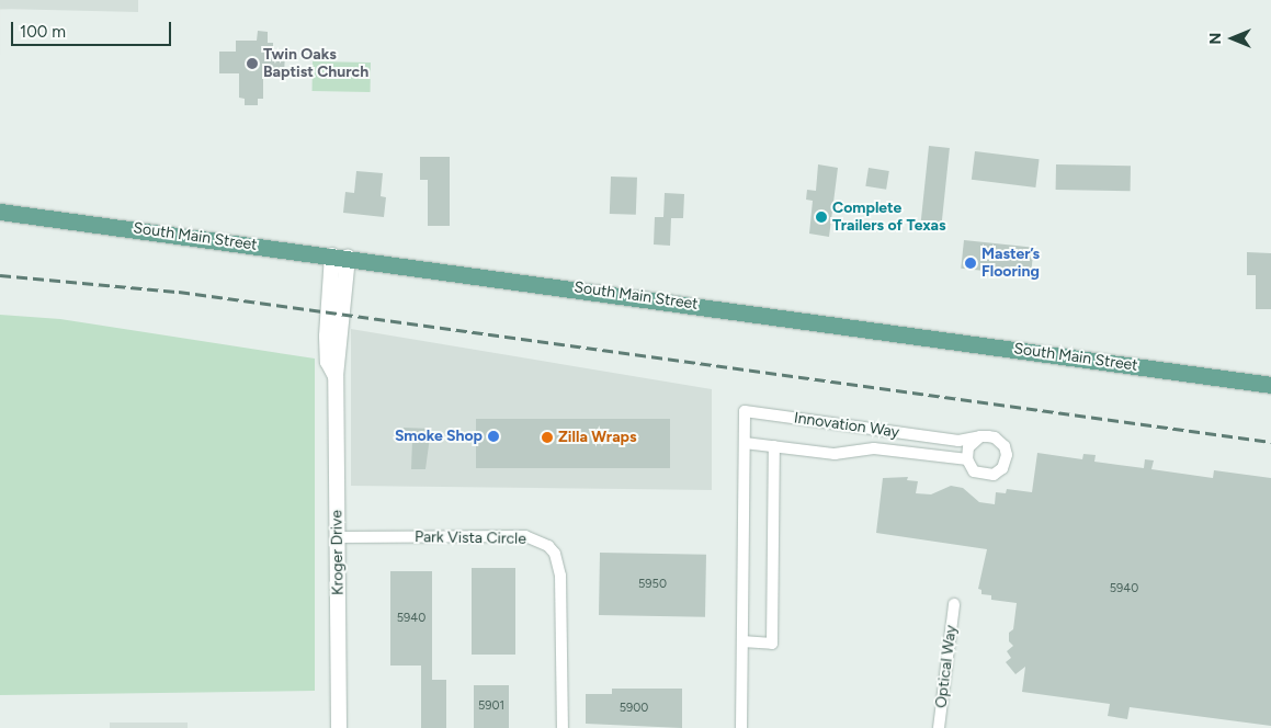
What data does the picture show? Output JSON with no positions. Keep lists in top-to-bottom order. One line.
{"streets":{"main road":["South Main Street","Kroger Drive"],"street":["Innovation Way","Park Vista Circle","Optical Way"]},"crossings":[["South Main Street","Kroger Drive"],["Park Vista Circle","Kroger Drive"]],"places":["Twin Oaks Baptist Church","Complete Trailers of Texas","Master’s Flooring","Smoke Shop","Zilla Wraps"],"house_numbers":["5950","5940","5940","5901","5900"],"scale_bar":"100 m","north":"left"}
